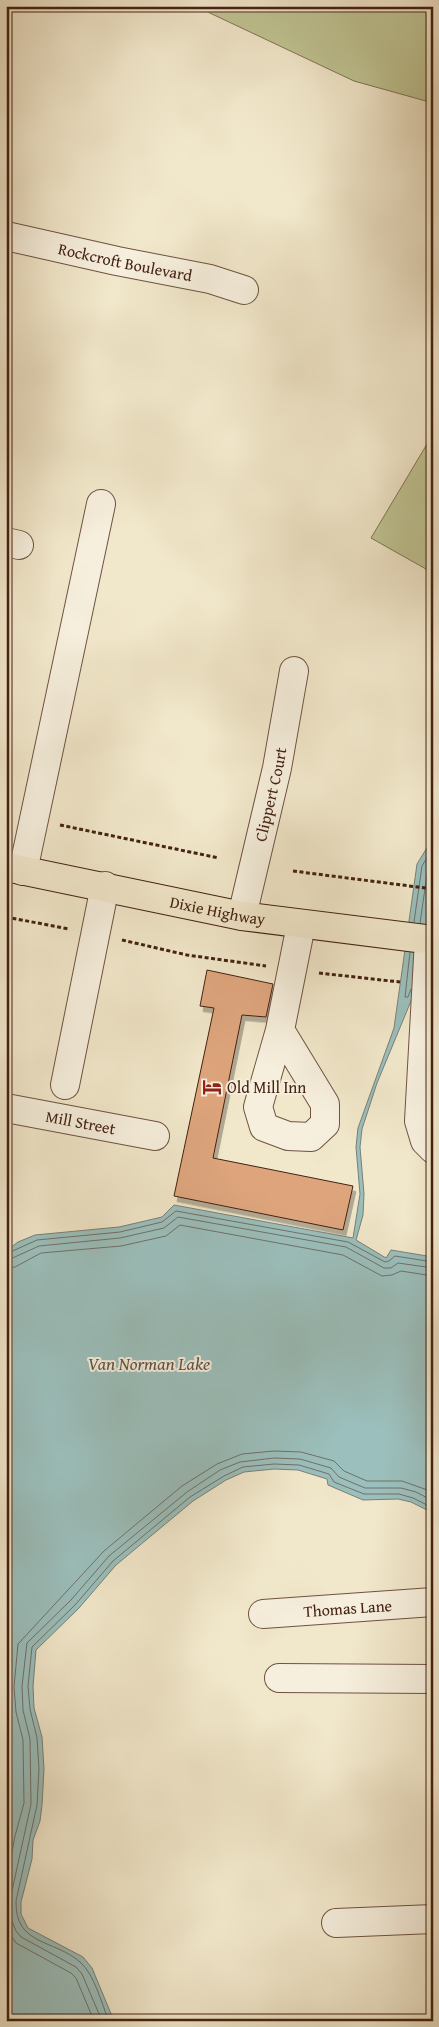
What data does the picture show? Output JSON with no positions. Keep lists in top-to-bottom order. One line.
{"streets":{"main road":["Dixie Highway"],"street":["Rockcroft Boulevard","Clippert Court","Mill Street","Thomas Lane"]},"crossings":[["Clippert Court","Dixie Highway"]],"water":["Van Norman Lake"],"places":{"hotel":["Old Mill Inn"]}}
